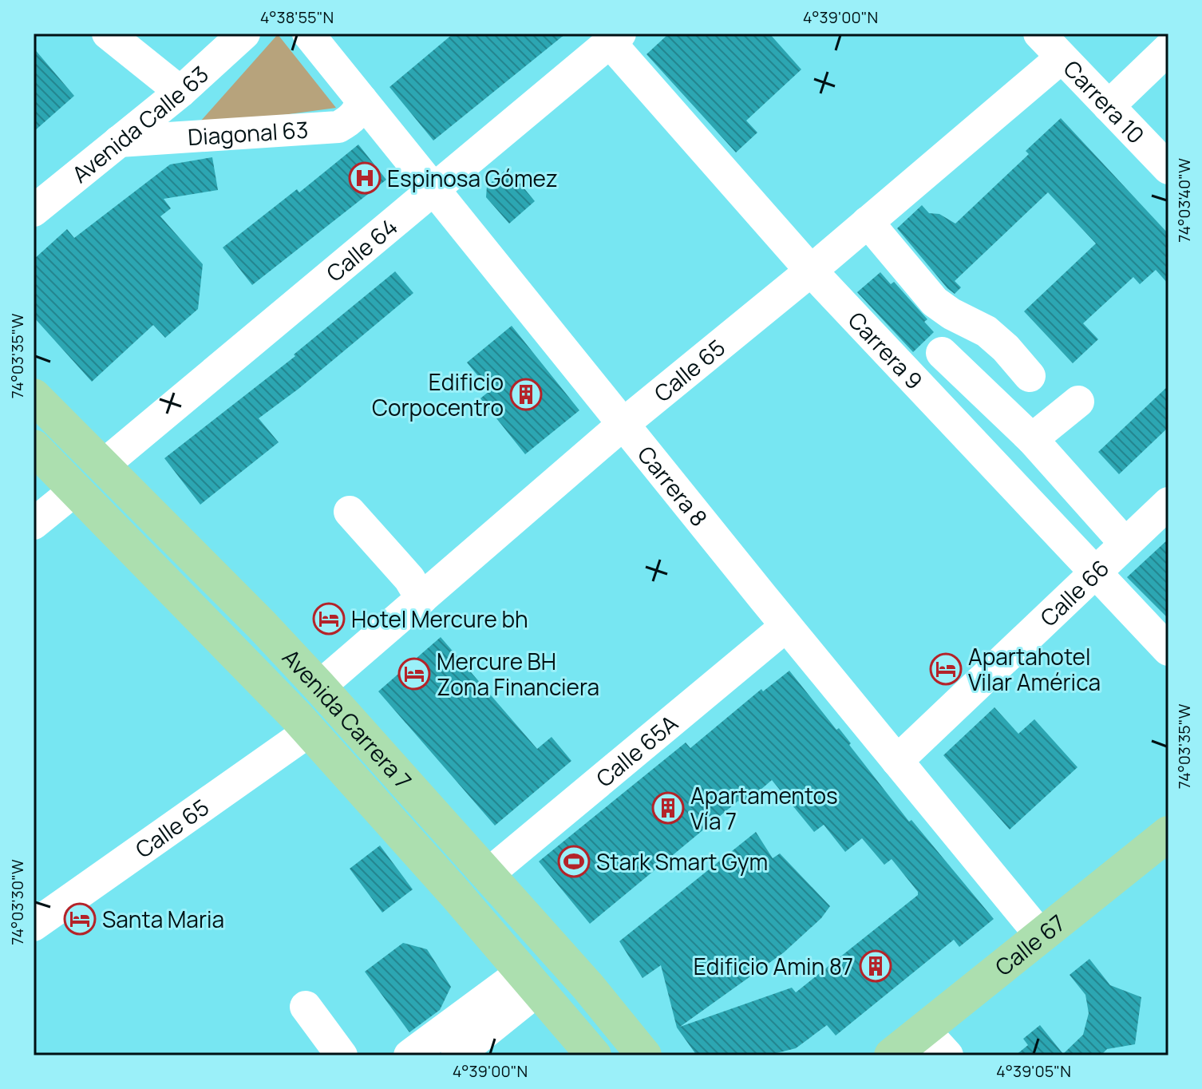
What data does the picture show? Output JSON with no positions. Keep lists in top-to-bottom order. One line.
{"streets":{"main road":["Avenida Carrera 7","Calle 67"],"street":["Carrera 10","Avenida Calle 63","Diagonal 63","Calle 64","Carrera 9","Calle 65","Carrera 8","Calle 66","Calle 65A"]},"crossings":[["Carrera 10","Calle 65"],["Avenida Calle 63","Diagonal 63"],["Diagonal 63","Carrera 8"],["Calle 64","Carrera 9"],["Calle 64","Carrera 8"],["Calle 64","Avenida Carrera 7"],["Carrera 9","Calle 65"],["Carrera 9","Calle 66"],["Calle 65","Carrera 8"],["Calle 65","Avenida Carrera 7"],["Carrera 8","Calle 66"],["Carrera 8","Calle 65A"],["Carrera 8","Calle 67"],["Avenida Carrera 7","Calle 65A"]],"places":{"hospital":["Espinosa Gómez"],"building":["Edificio Corpocentro","Apartamentos Vía 7","Edificio Amin 87"],"hotel":["Hotel Mercure bh","Apartahotel Vilar América","Mercure BH Zona Financiera","Santa Maria"],"sports":["Stark Smart Gym"]},"coordinates":["4°38'55\"N","4°39'00\"N","74°03'40\"W","74°03'35\"W","74°03'30\"W","4°39'05\"N"]}
